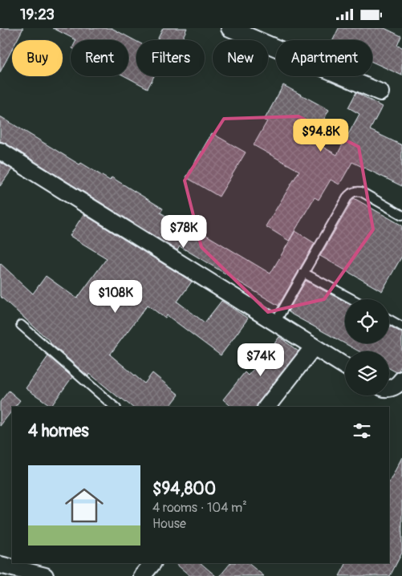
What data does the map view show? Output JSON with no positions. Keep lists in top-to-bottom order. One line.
{"page":{"status":"19:23","chip":["Buy","Rent","Filters","New","Apartment"],"price":["$94.8K","$78K","$108K","$74K"],"heading":"4 homes","list":[{"name":"$94,800","note":"4 rooms · 104 m² · House"}]}}
